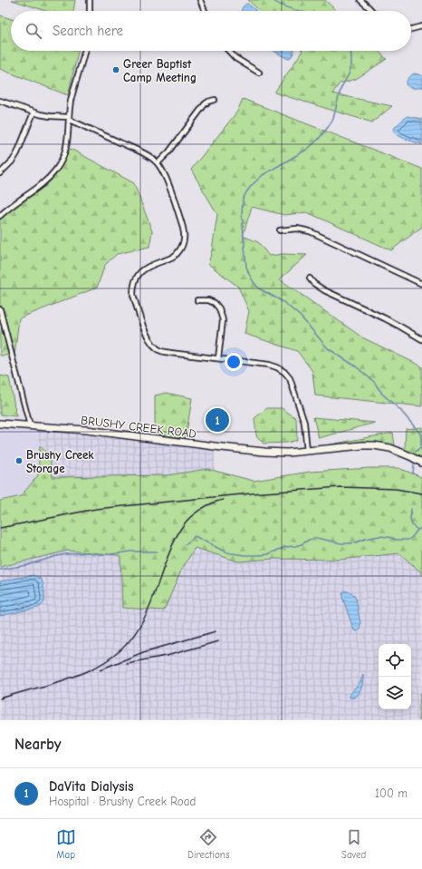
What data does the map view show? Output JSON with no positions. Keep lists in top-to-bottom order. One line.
{"streets":{"main road":["BRUSHY CREEK ROAD"]},"places":["Greer Baptist Camp Meeting","Brushy Creek Storage"],"page":{"search":"Search here","pins":"1","heading":"Nearby","list":[{"mark":"1","name":"DaVita Dialysis","note":"Hospital · Brushy Creek Road","value":"100 m"}],"nav":["Map","Directions","Saved"]}}
